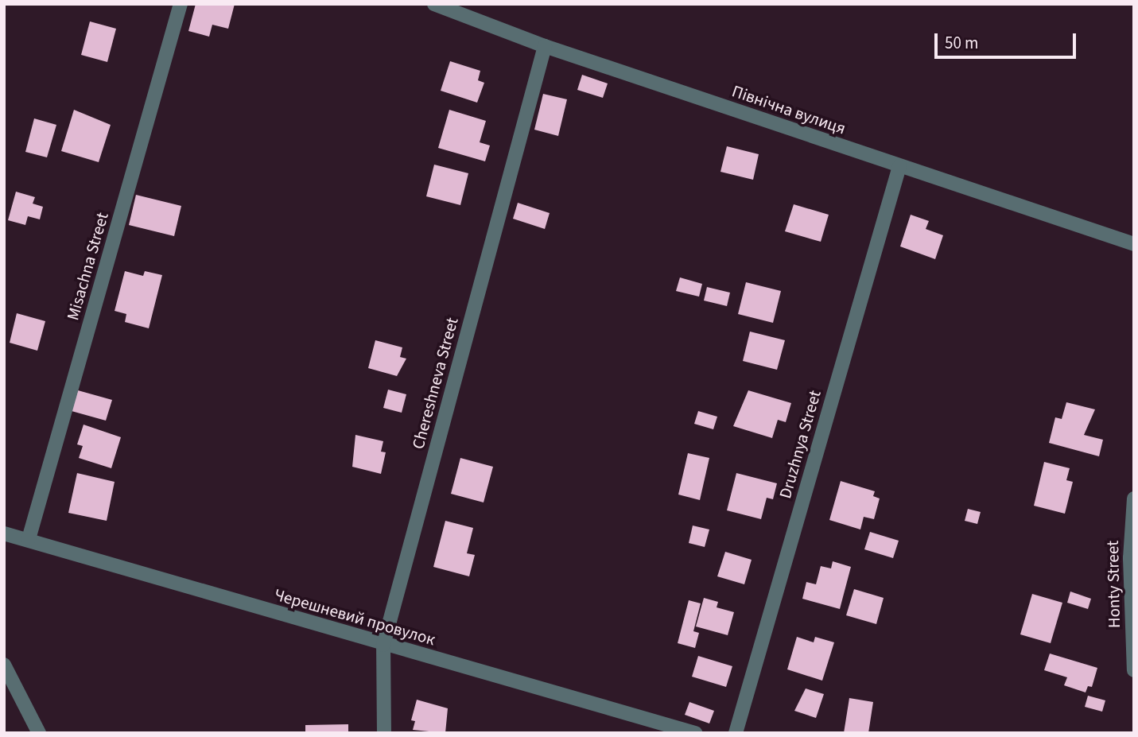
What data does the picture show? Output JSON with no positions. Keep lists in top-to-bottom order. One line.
{"streets":{"street":["Північна вулиця","Misachna Street","Chereshneva Street","Druzhnya Street","Honty Street","Черешневий провулок"]},"crossings":[["Північна вулиця","Chereshneva Street"],["Північна вулиця","Druzhnya Street"],["Misachna Street","Черешневий провулок"],["Chereshneva Street","Черешневий провулок"]],"scale_bar":"50 m"}
